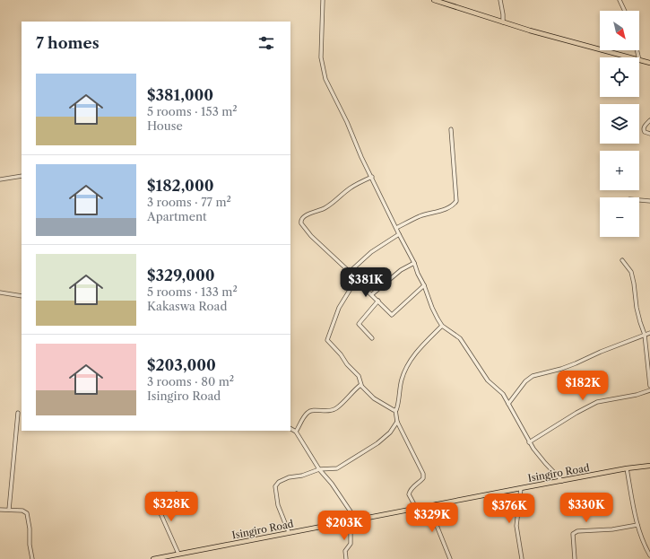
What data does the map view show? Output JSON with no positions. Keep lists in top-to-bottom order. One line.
{"streets":{"main road":["Isingiro Road"]},"north":"bottom right","page":{"map_buttons":["+","−"],"heading":"7 homes","list":[{"name":"$381,000","note":"5 rooms · 153 m² · House"},{"name":"$182,000","note":"3 rooms · 77 m² · Apartment"},{"name":"$329,000","note":"5 rooms · 133 m² · Kakaswa Road"},{"name":"$203,000","note":"3 rooms · 80 m² · Isingiro Road"}],"price":["$381K","$182K","$328K","$330K","$376K","$329K","$203K"]}}
